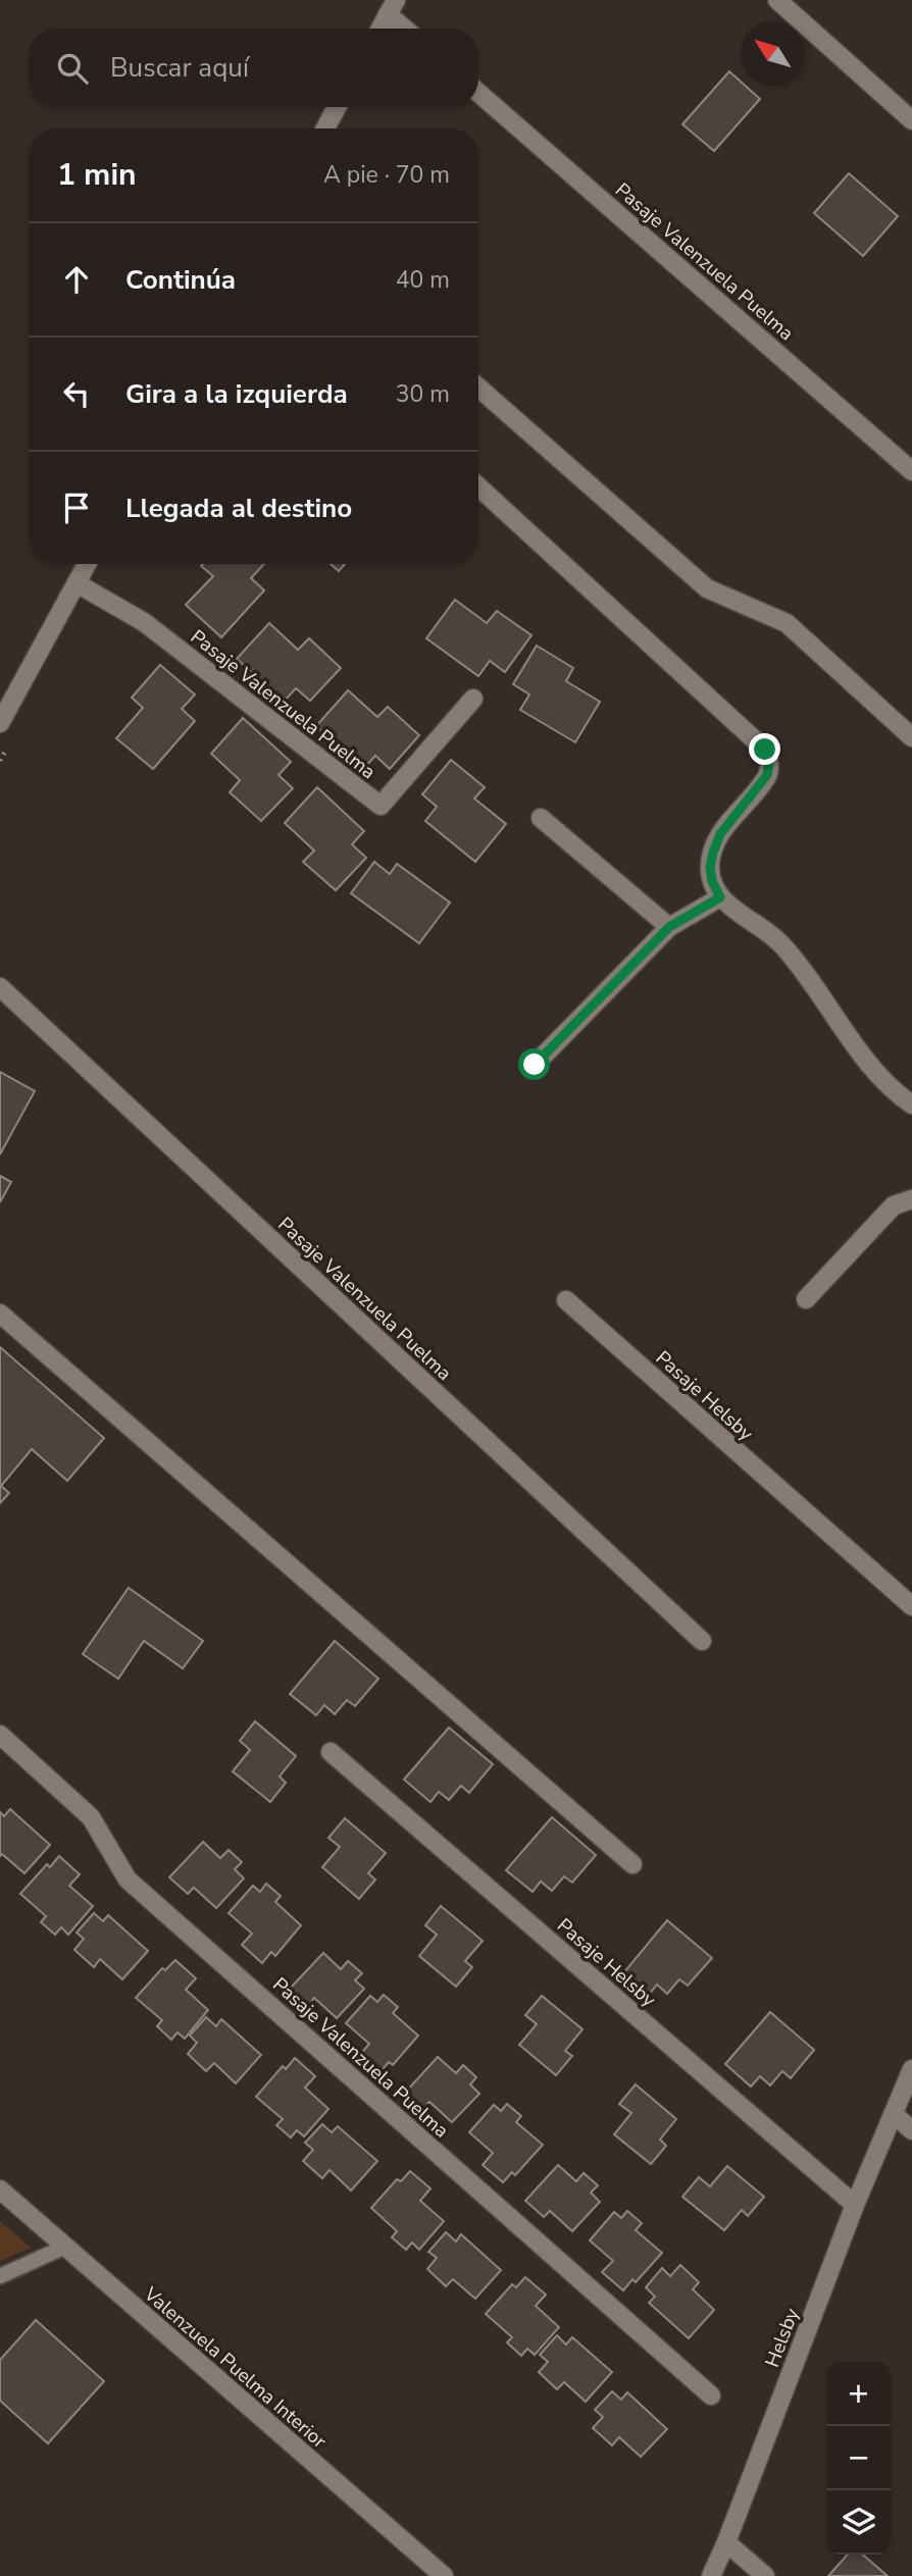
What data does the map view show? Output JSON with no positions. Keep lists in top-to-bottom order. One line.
{"streets":{"street":["Pasaje Valenzuela Puelma","Pasaje Helsby","Helsby","Valenzuela Puelma Interior"]},"crossings":[["Pasaje Helsby","Helsby"]],"north":"top left","page":{"search":"Buscar aquí","heading":["1 min","A pie · 70 m"],"list":[["Continúa","40 m"],["Gira a la izquierda","30 m"],"Llegada al destino"],"map_buttons":["+","−"]}}
